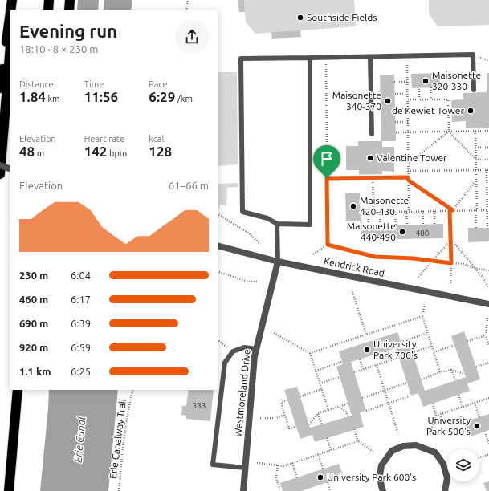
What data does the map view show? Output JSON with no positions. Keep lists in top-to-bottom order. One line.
{"streets":{"street":["Kendrick Road","Westmoreland Drive"],"path":["Erie Canalway Trail"]},"crossings":[["Kendrick Road","Westmoreland Drive"]],"water":["Erie Canal"],"places":["Southside Fields","Maisonette 320-330","Maisonette 340-370","de Kewiet Tower","Valentine Tower","Maisonette 420-430","Maisonette 440-490","University Park 700's","University Park 500's","University Park 600's"],"house_numbers":["480","333"],"page":{"heading":["Evening run","18:10 · 8 × 230 m"],"stats":[["Distance","1.84 km"],["Time","11:56"],["Pace","6:29 /km"],["Elevation","48 m"],["Heart rate","142 bpm"],["kcal","128"]],"chart":["Elevation","61–66 m"],"list":[{"name":"230 m","note":"6:04"},{"name":"460 m","note":"6:17"},{"name":"690 m","note":"6:39"},{"name":"920 m","note":"6:59"},{"name":"1.1 km","note":"6:25"}]}}
